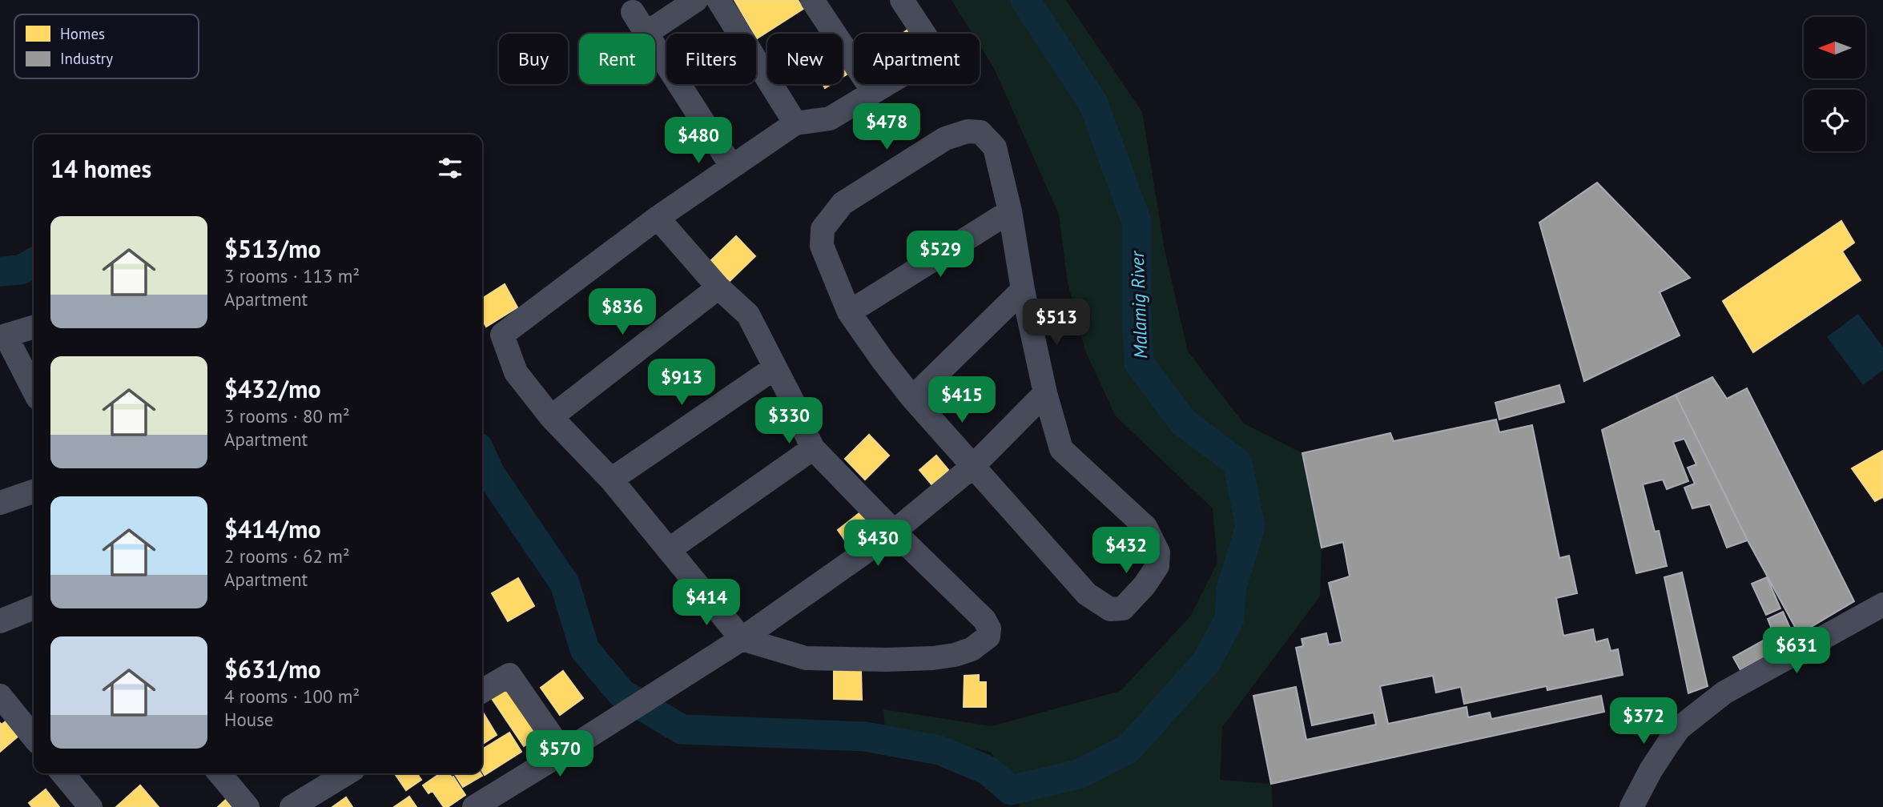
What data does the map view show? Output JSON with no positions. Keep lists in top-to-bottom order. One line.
{"water":["Malamig River"],"legend":["Homes","Industry"],"north":"left","page":{"chip":["Buy","Rent","Filters","New","Apartment"],"price":["$478","$480","$529","$836","$513","$913","$415","$330","$430","$432","$414","$631","$372","$570"],"heading":"14 homes","list":[{"name":"$513/mo","note":"3 rooms · 113 m² · Apartment"},{"name":"$432/mo","note":"3 rooms · 80 m² · Apartment"},{"name":"$414/mo","note":"2 rooms · 62 m² · Apartment"},{"name":"$631/mo","note":"4 rooms · 100 m² · House"}]}}
